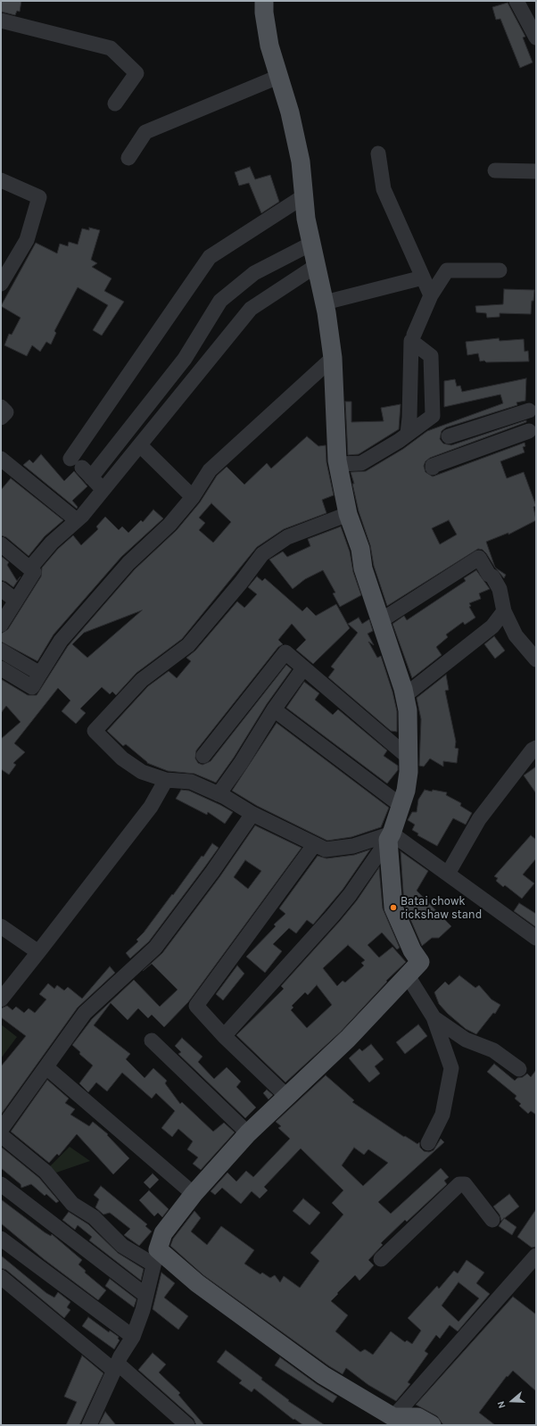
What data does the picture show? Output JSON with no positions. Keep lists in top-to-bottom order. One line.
{"places":["Batai chowk rickshaw stand"],"north":"left"}
